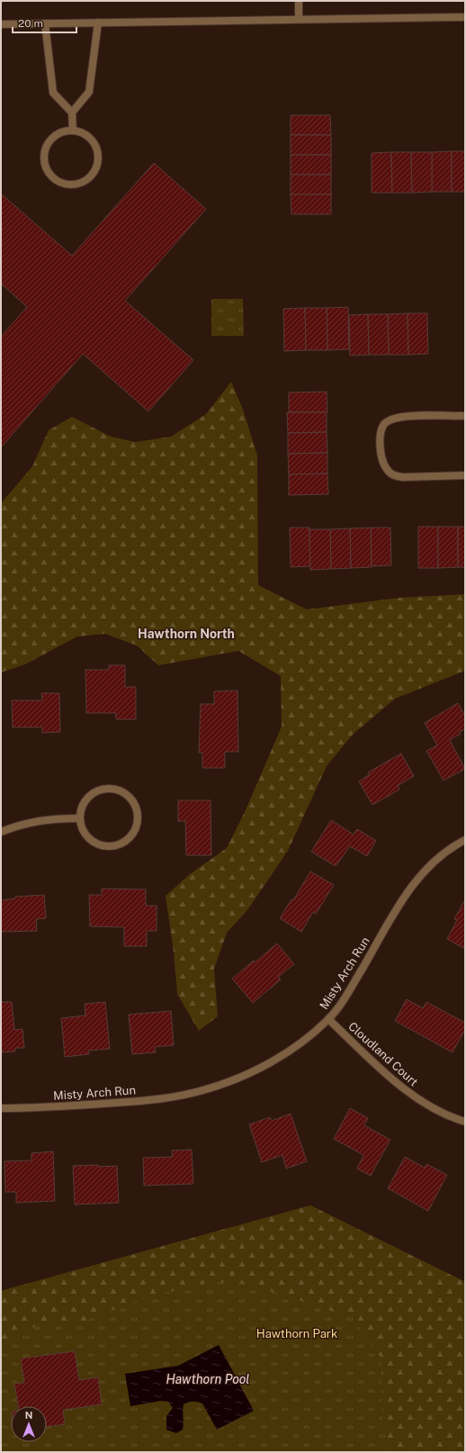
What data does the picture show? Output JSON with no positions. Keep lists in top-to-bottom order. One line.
{"streets":{"street":["Misty Arch Run","Cloudland Court"]},"crossings":[["Misty Arch Run","Cloudland Court"]],"districts":["Hawthorn North"],"water":["Hawthorn Pool"],"parks":["Hawthorn Park"],"scale_bar":"20 m","north":"top"}
